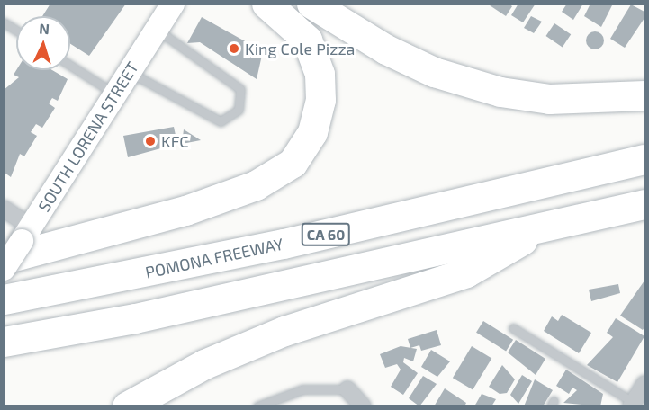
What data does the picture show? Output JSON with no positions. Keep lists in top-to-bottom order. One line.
{"streets":{"highway":["CA 60","POMONA FREEWAY"],"main road":["SOUTH LORENA STREET"]},"places":["King Cole Pizza","KFC"],"north":"top"}
